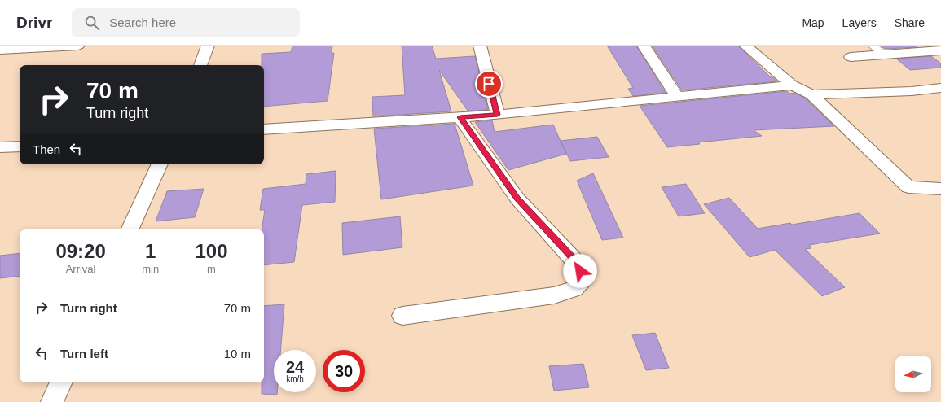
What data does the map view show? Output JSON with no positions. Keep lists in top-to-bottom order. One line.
{"north":"left","page":{"header":"Drivr","search":"Search here","nav":["Map","Layers","Share"],"turn":["70 m","Turn right"],"then":"Then","eta":["09:20","Arrival","1","min","100","m"],"list":[{"name":"Turn right","value":"70 m"},{"name":"Turn left","value":"10 m"}],"speed":"24 km/h","limit":"30"}}
